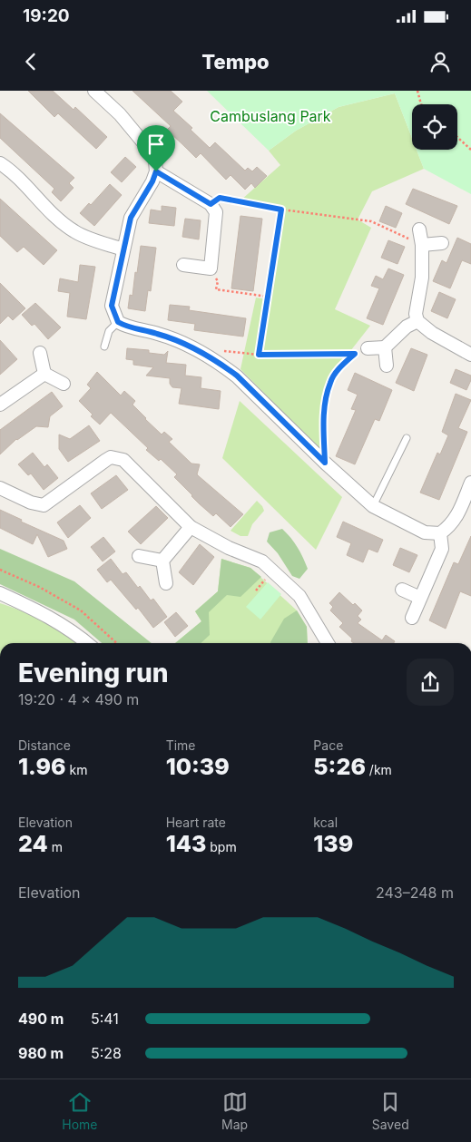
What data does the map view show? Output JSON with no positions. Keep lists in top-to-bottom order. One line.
{"parks":["Cambuslang Park"],"page":{"status":"19:20","header":"Tempo","heading":["Evening run","19:20 · 4 × 490 m"],"stats":[["Distance","1.96 km"],["Time","10:39"],["Pace","5:26 /km"],["Elevation","24 m"],["Heart rate","143 bpm"],["kcal","139"]],"chart":["Elevation","243–248 m"],"list":[{"name":"490 m","note":"5:41"},{"name":"980 m","note":"5:28"}],"tabs":["Home","Map","Saved"]}}
